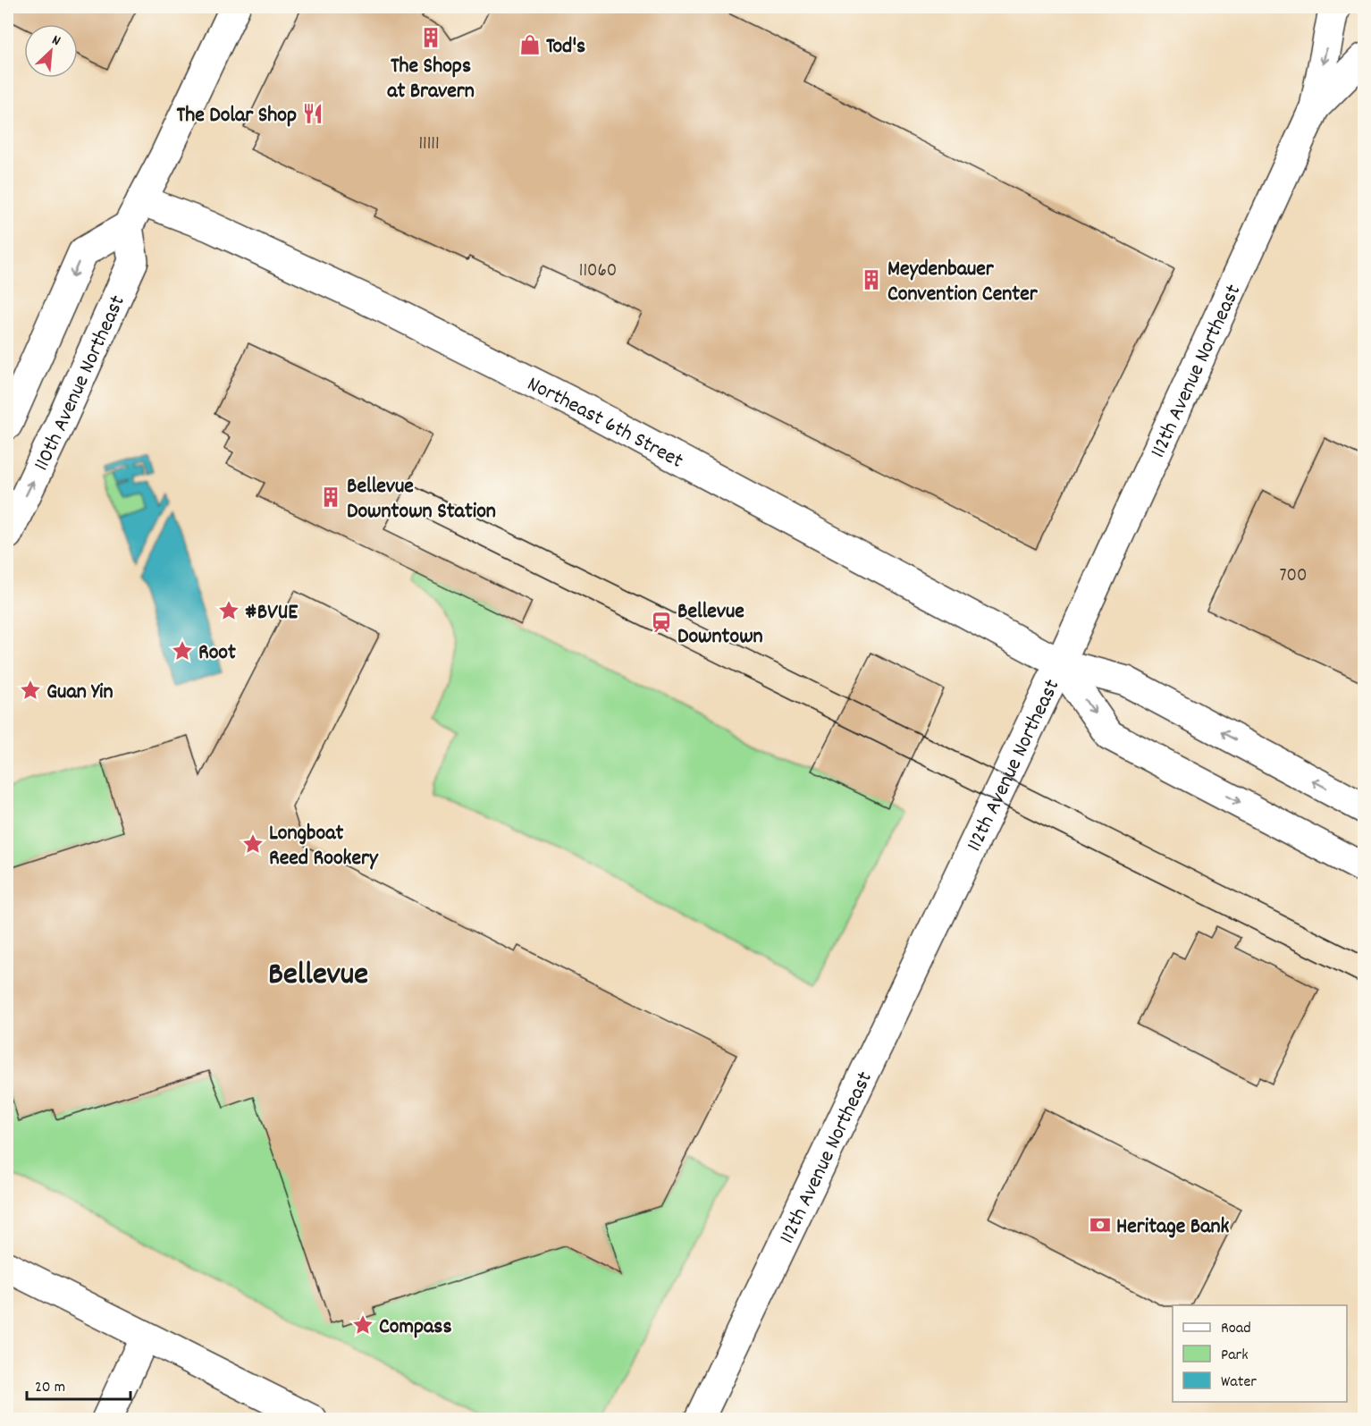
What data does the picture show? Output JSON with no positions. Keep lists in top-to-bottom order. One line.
{"streets":{"main road":["112th Avenue Northeast","110th Avenue Northeast","Northeast 6th Street"]},"crossings":[["112th Avenue Northeast","Northeast 6th Street"]],"districts":["Bellevue"],"places":{"building":["The Shops at Bravern","Meydenbauer Convention Center","Bellevue Downtown Station"],"shop":["Tod's"],"restaurant":["The Dolar Shop"],"place":["#BVUE","Root","Guan Yin","Longboat Reed Rookery","Compass"],"station":["Bellevue Downtown"],"bank":["Heritage Bank"]},"house_numbers":["11111","11060","700"],"legend":["Road","Park","Water"],"scale_bar":"20 m","north":"top right"}
